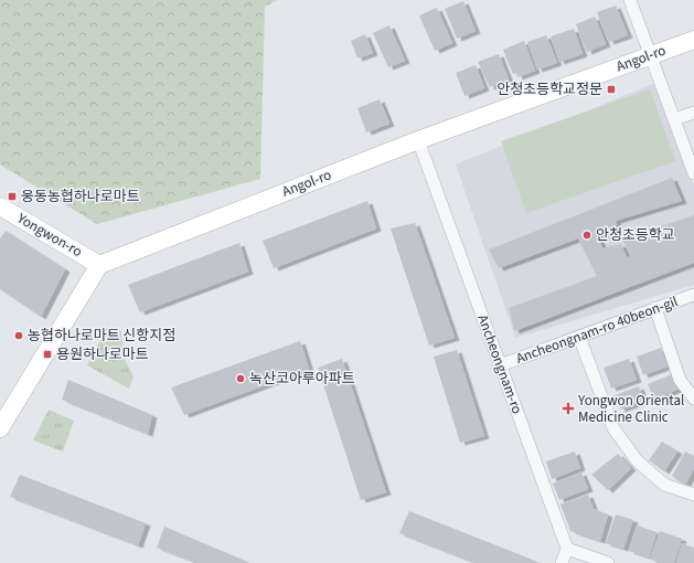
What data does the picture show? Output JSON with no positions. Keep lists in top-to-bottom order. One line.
{"streets":{"main road":["Angol-ro","Yongwon-ro"],"street":["Ancheongnam-ro 40beon-gil","Ancheongnam-ro"]},"crossings":[["Angol-ro","Yongwon-ro"],["Angol-ro","Ancheongnam-ro"],["Ancheongnam-ro 40beon-gil","Ancheongnam-ro"]],"places":{"transit":["안청초등학교정문","웅동농협하나로마트","용원하나로마트"],"other":["안청초등학교","농협하나로마트 신항지점","녹산코아루아파트"],"health":["Yongwon Oriental Medicine Clinic"]}}
